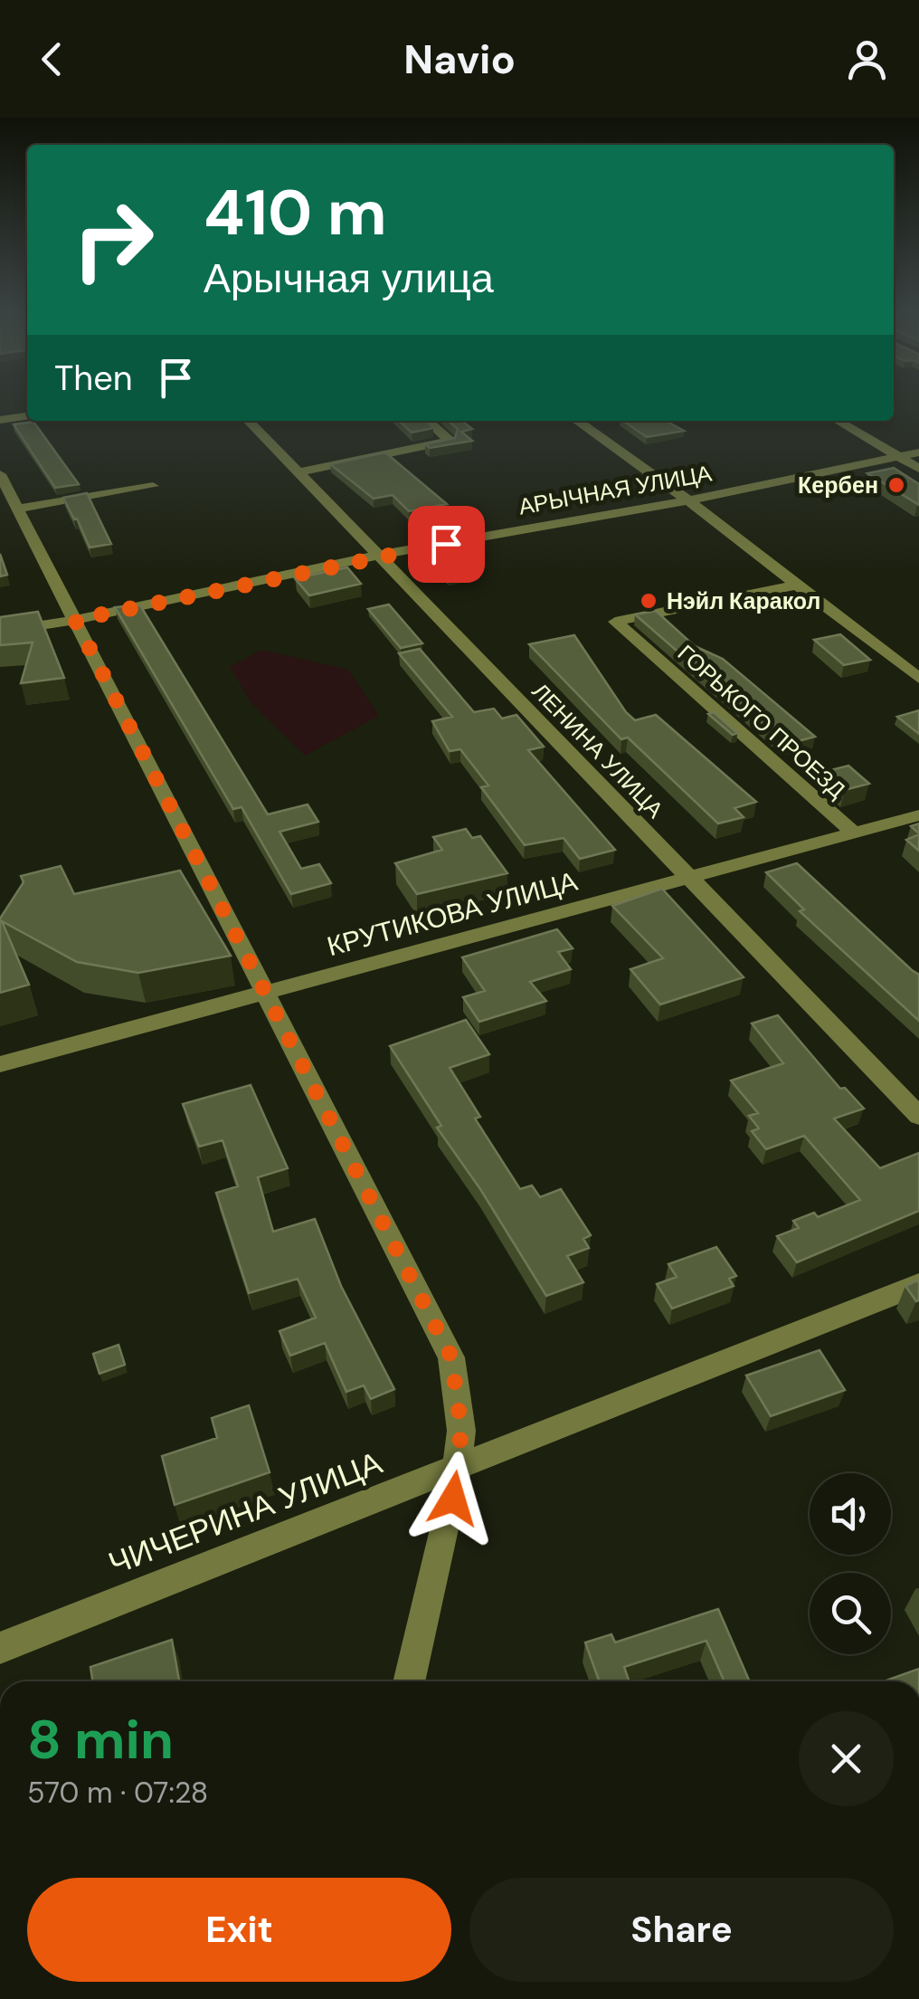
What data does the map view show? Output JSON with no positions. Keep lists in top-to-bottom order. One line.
{"streets":{"street":["АРЫЧНАЯ УЛИЦА","ГОРЬКОГО ПРОЕЗД","ЛЕНИНА УЛИЦА","КРУТИКОВА УЛИЦА","ЧИЧЕРИНА УЛИЦА"]},"crossings":[["АРЫЧНАЯ УЛИЦА","ЛЕНИНА УЛИЦА"],["ГОРЬКОГО ПРОЕЗД","КРУТИКОВА УЛИЦА"],["ЛЕНИНА УЛИЦА","КРУТИКОВА УЛИЦА"]],"places":["Кербен","Нэйл Каракол"],"page":{"header":"Navio","turn":["410 m","Арычная улица"],"then":"Then","heading":["8 min","570 m · 07:28"],"buttons":["Exit","Share"]}}
